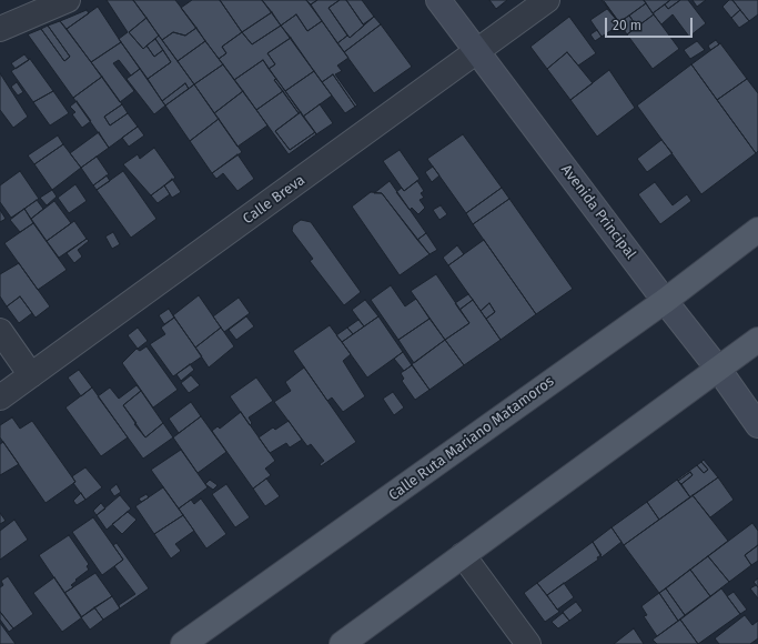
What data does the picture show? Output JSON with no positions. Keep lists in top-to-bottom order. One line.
{"streets":{"main road":["Calle Ruta Mariano Matamoros"],"street":["Calle Breva","Avenida Principal"]},"crossings":[["Calle Breva","Avenida Principal"],["Avenida Principal","Calle Ruta Mariano Matamoros"]],"scale_bar":"20 m"}
